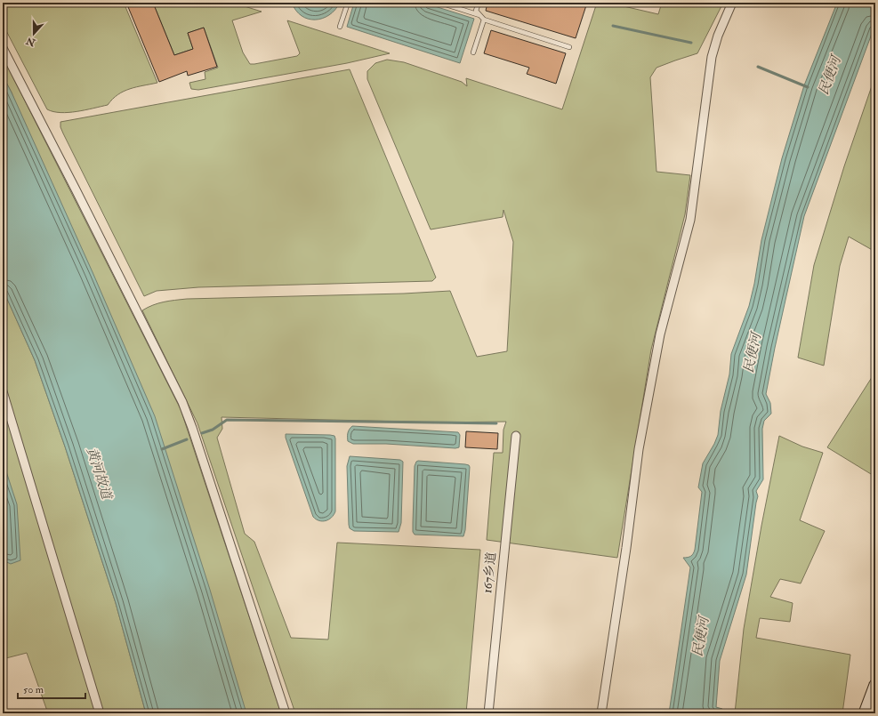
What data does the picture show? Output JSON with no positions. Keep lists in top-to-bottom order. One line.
{"streets":{"street":["167乡道"]},"water":["民便河","黄河故道"],"scale_bar":"50 m","north":"bottom"}
